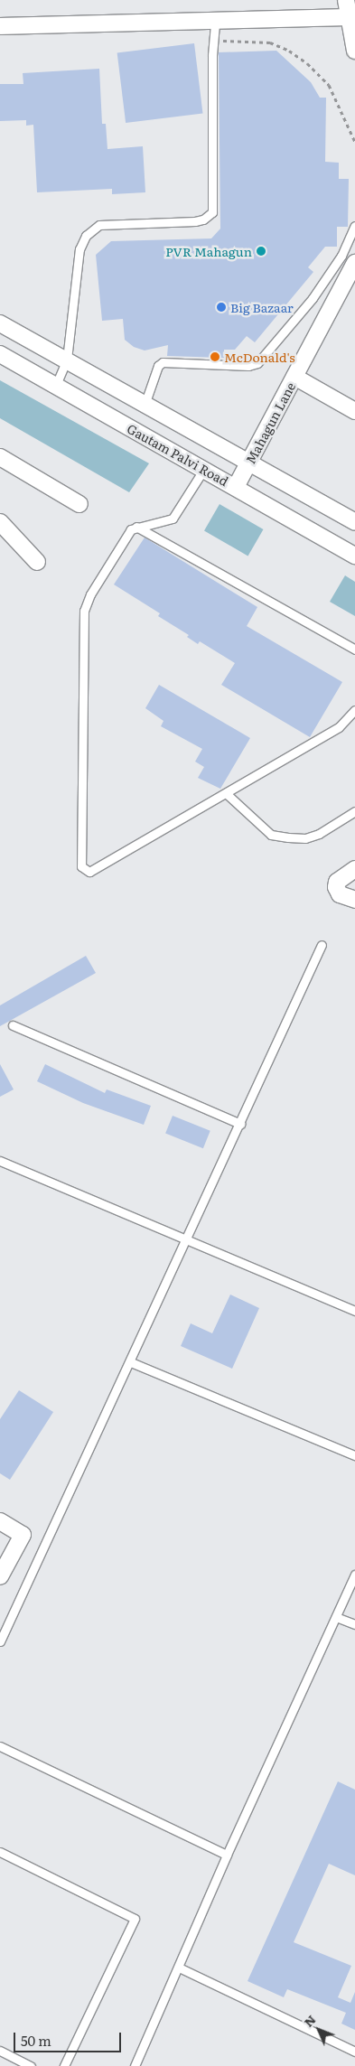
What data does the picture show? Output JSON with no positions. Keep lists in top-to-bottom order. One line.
{"streets":{"street":["Mahagun Lane","Gautam Palvi Road"]},"crossings":[["Mahagun Lane","Gautam Palvi Road"]],"places":["PVR Mahagun","Big Bazaar","McDonald's"],"scale_bar":"50 m","north":"top left"}
